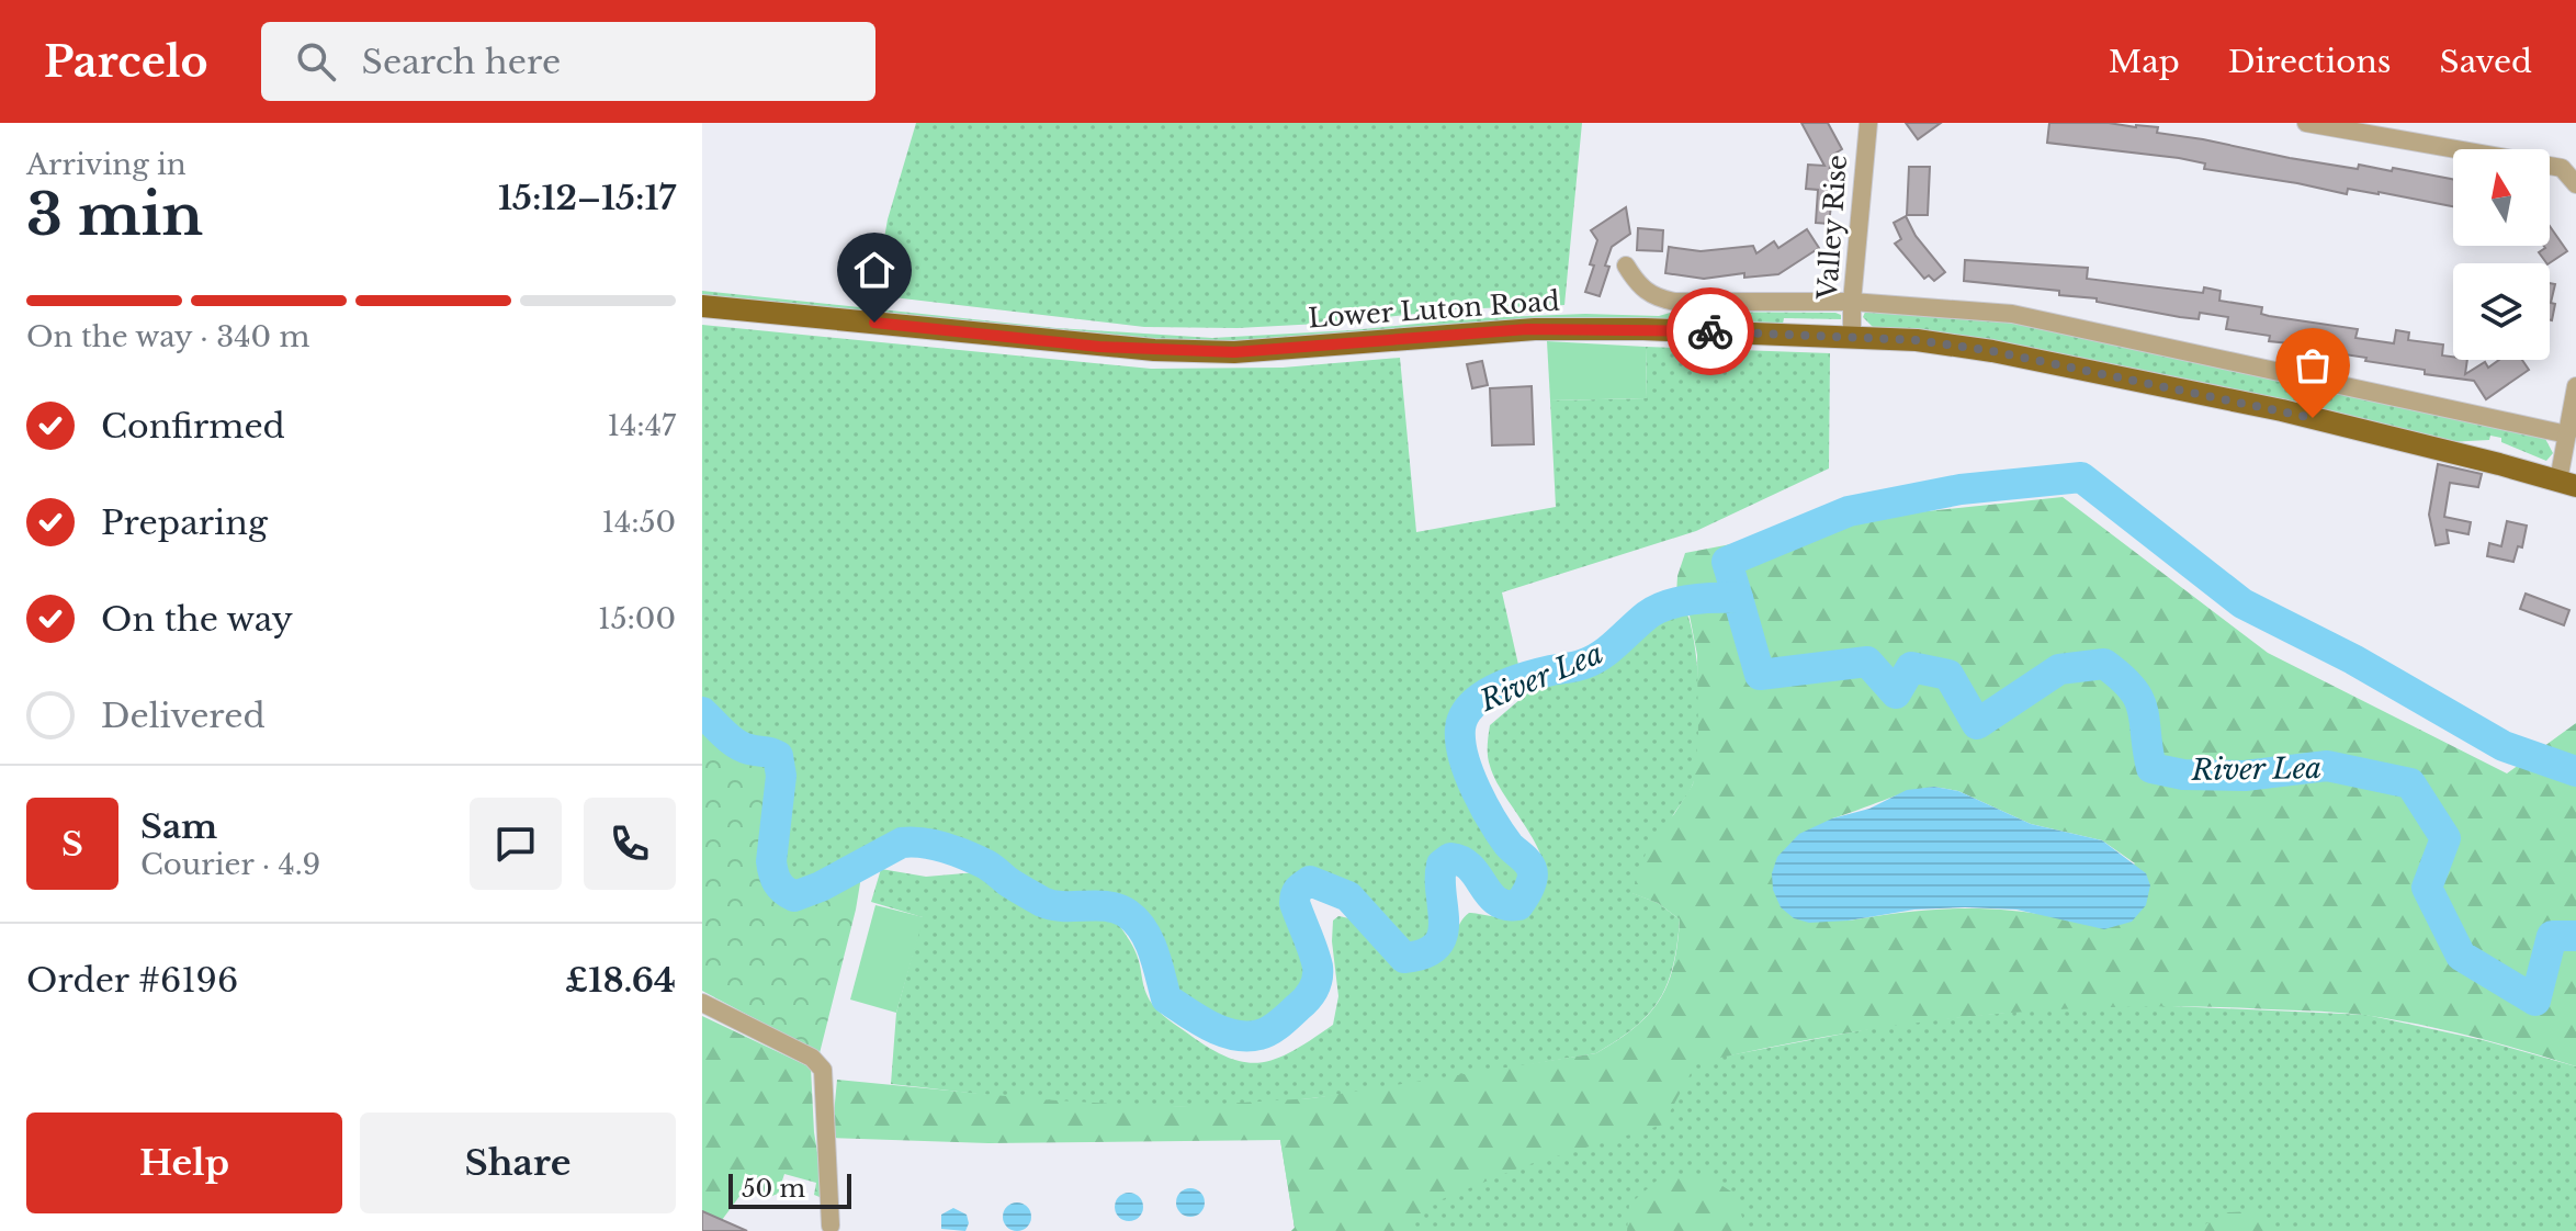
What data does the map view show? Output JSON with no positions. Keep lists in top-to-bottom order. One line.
{"streets":{"main road":["Lower Luton Road"],"street":["Valley Rise"]},"crossings":[["Valley Rise","Lower Luton Road"]],"water":["River Lea"],"scale_bar":"50 m","north":"top","page":{"header":"Parcelo","search":"Search here","nav":["Map","Directions","Saved"],"heading":["3 min","Arriving in","15:12–15:17"],"panel":["Sam","Courier · 4.9","Order #6196","£18.64"],"bar":"On the way · 340 m","list":[["Confirmed","14:47"],["Preparing","14:50"],["On the way","15:00"],"Delivered"],"round":"S","buttons":["Help","Share"],"scale":"50 m"}}
